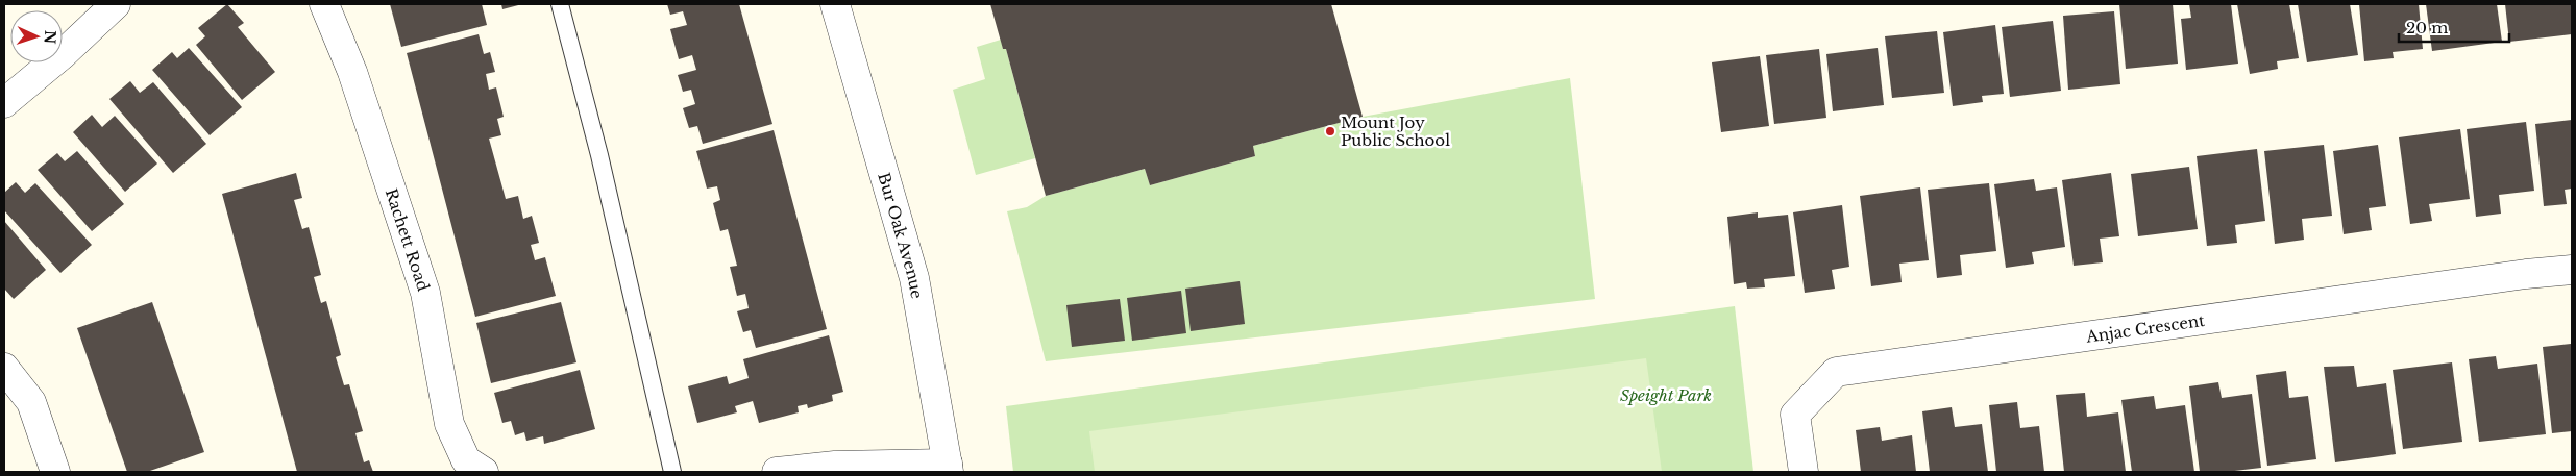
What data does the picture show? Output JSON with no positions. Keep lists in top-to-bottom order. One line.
{"streets":{"street":["Bur Oak Avenue","Rachett Road","Anjac Crescent"]},"parks":["Speight Park"],"places":["Mount Joy Public School"],"scale_bar":"20 m","north":"right"}
